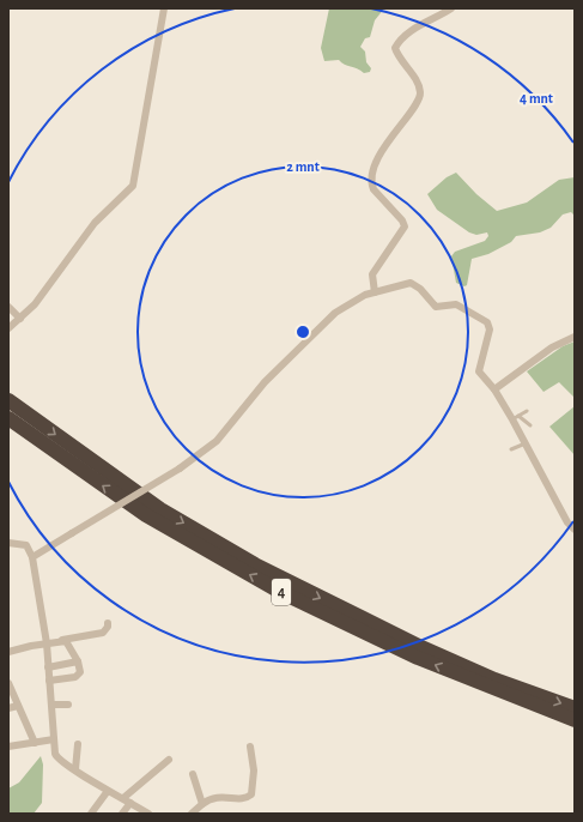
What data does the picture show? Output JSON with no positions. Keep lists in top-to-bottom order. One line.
{"streets":{"highway":["4"]},"rings":["4 mnt","2 mnt"]}
